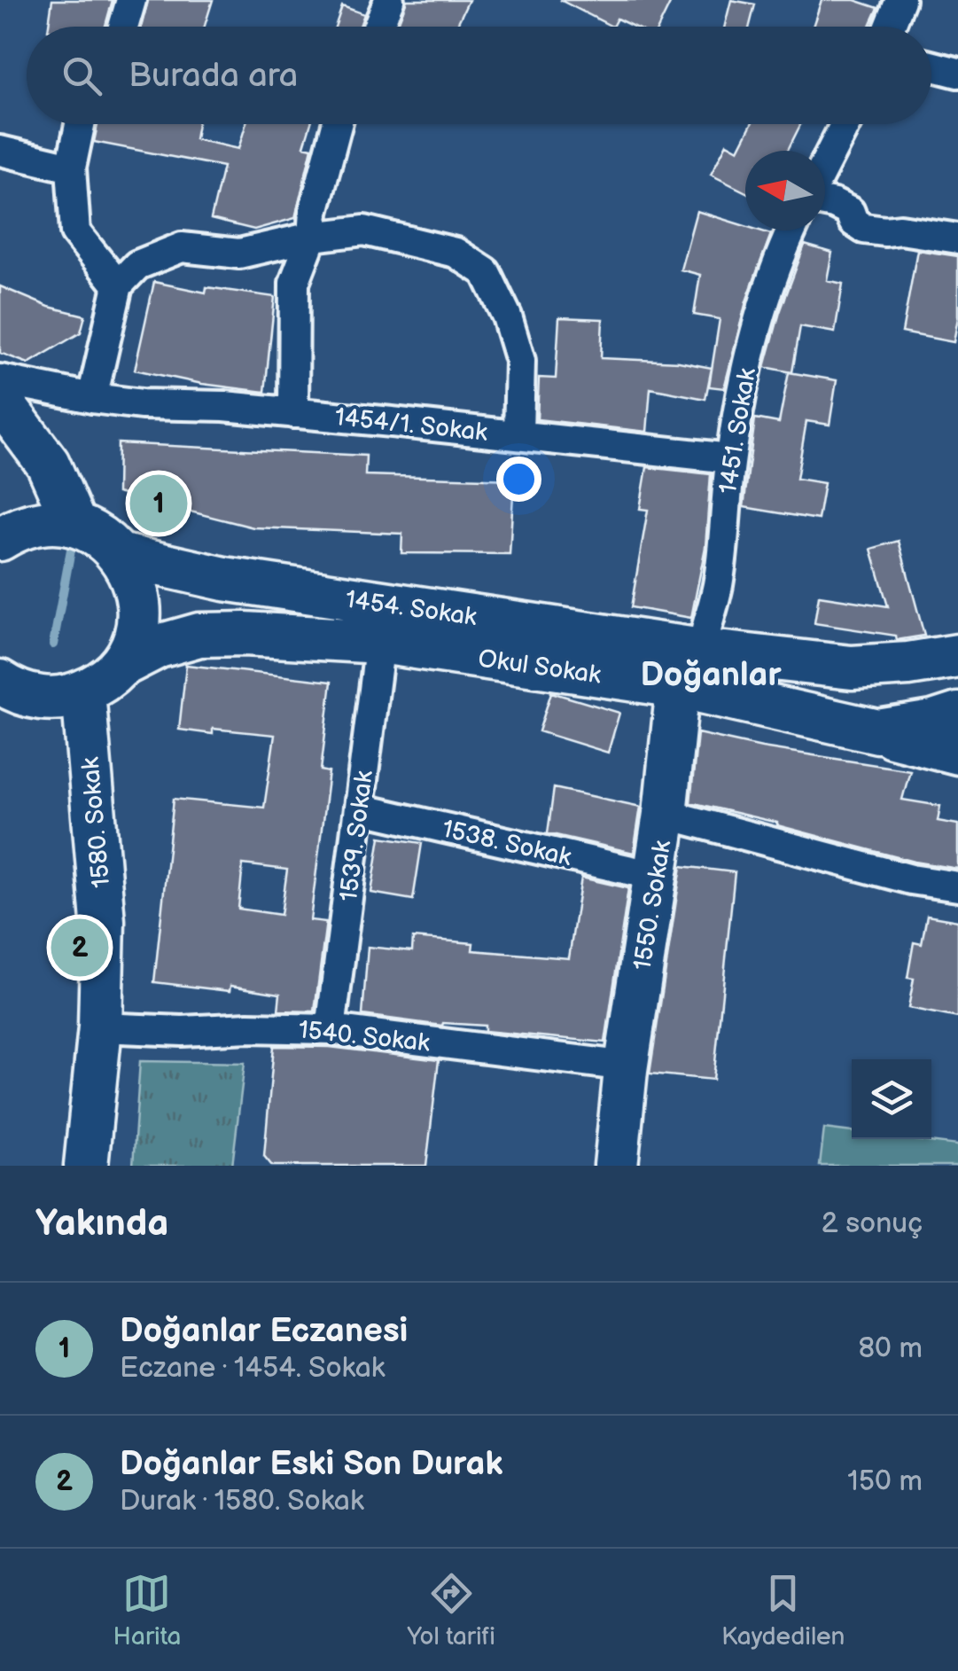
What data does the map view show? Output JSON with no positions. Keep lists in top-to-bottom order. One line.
{"streets":{"main road":["1454. Sokak","Okul Sokak","1580. Sokak","1550. Sokak"],"street":["1454/1. Sokak","1451. Sokak","1539. Sokak","1538. Sokak","1540. Sokak"]},"crossings":[["1454/1. Sokak","1451. Sokak"],["1451. Sokak","1454. Sokak"],["1451. Sokak","1550. Sokak"],["1454. Sokak","1550. Sokak"],["Okul Sokak","1580. Sokak"],["Okul Sokak","1539. Sokak"],["Okul Sokak","1550. Sokak"],["1580. Sokak","1540. Sokak"],["1539. Sokak","1538. Sokak"],["1539. Sokak","1540. Sokak"],["1538. Sokak","1550. Sokak"],["1550. Sokak","1540. Sokak"]],"districts":["Doğanlar"],"north":"left","page":{"search":"Burada ara","pins":["1","2"],"heading":["Yakında","2 sonuç"],"list":[{"mark":"1","name":"Doğanlar Eczanesi","note":"Eczane · 1454. Sokak","value":"80 m"},{"mark":"2","name":"Doğanlar Eski Son Durak","note":"Durak · 1580. Sokak","value":"150 m"}],"nav":["Harita","Yol tarifi","Kaydedilen"]}}
